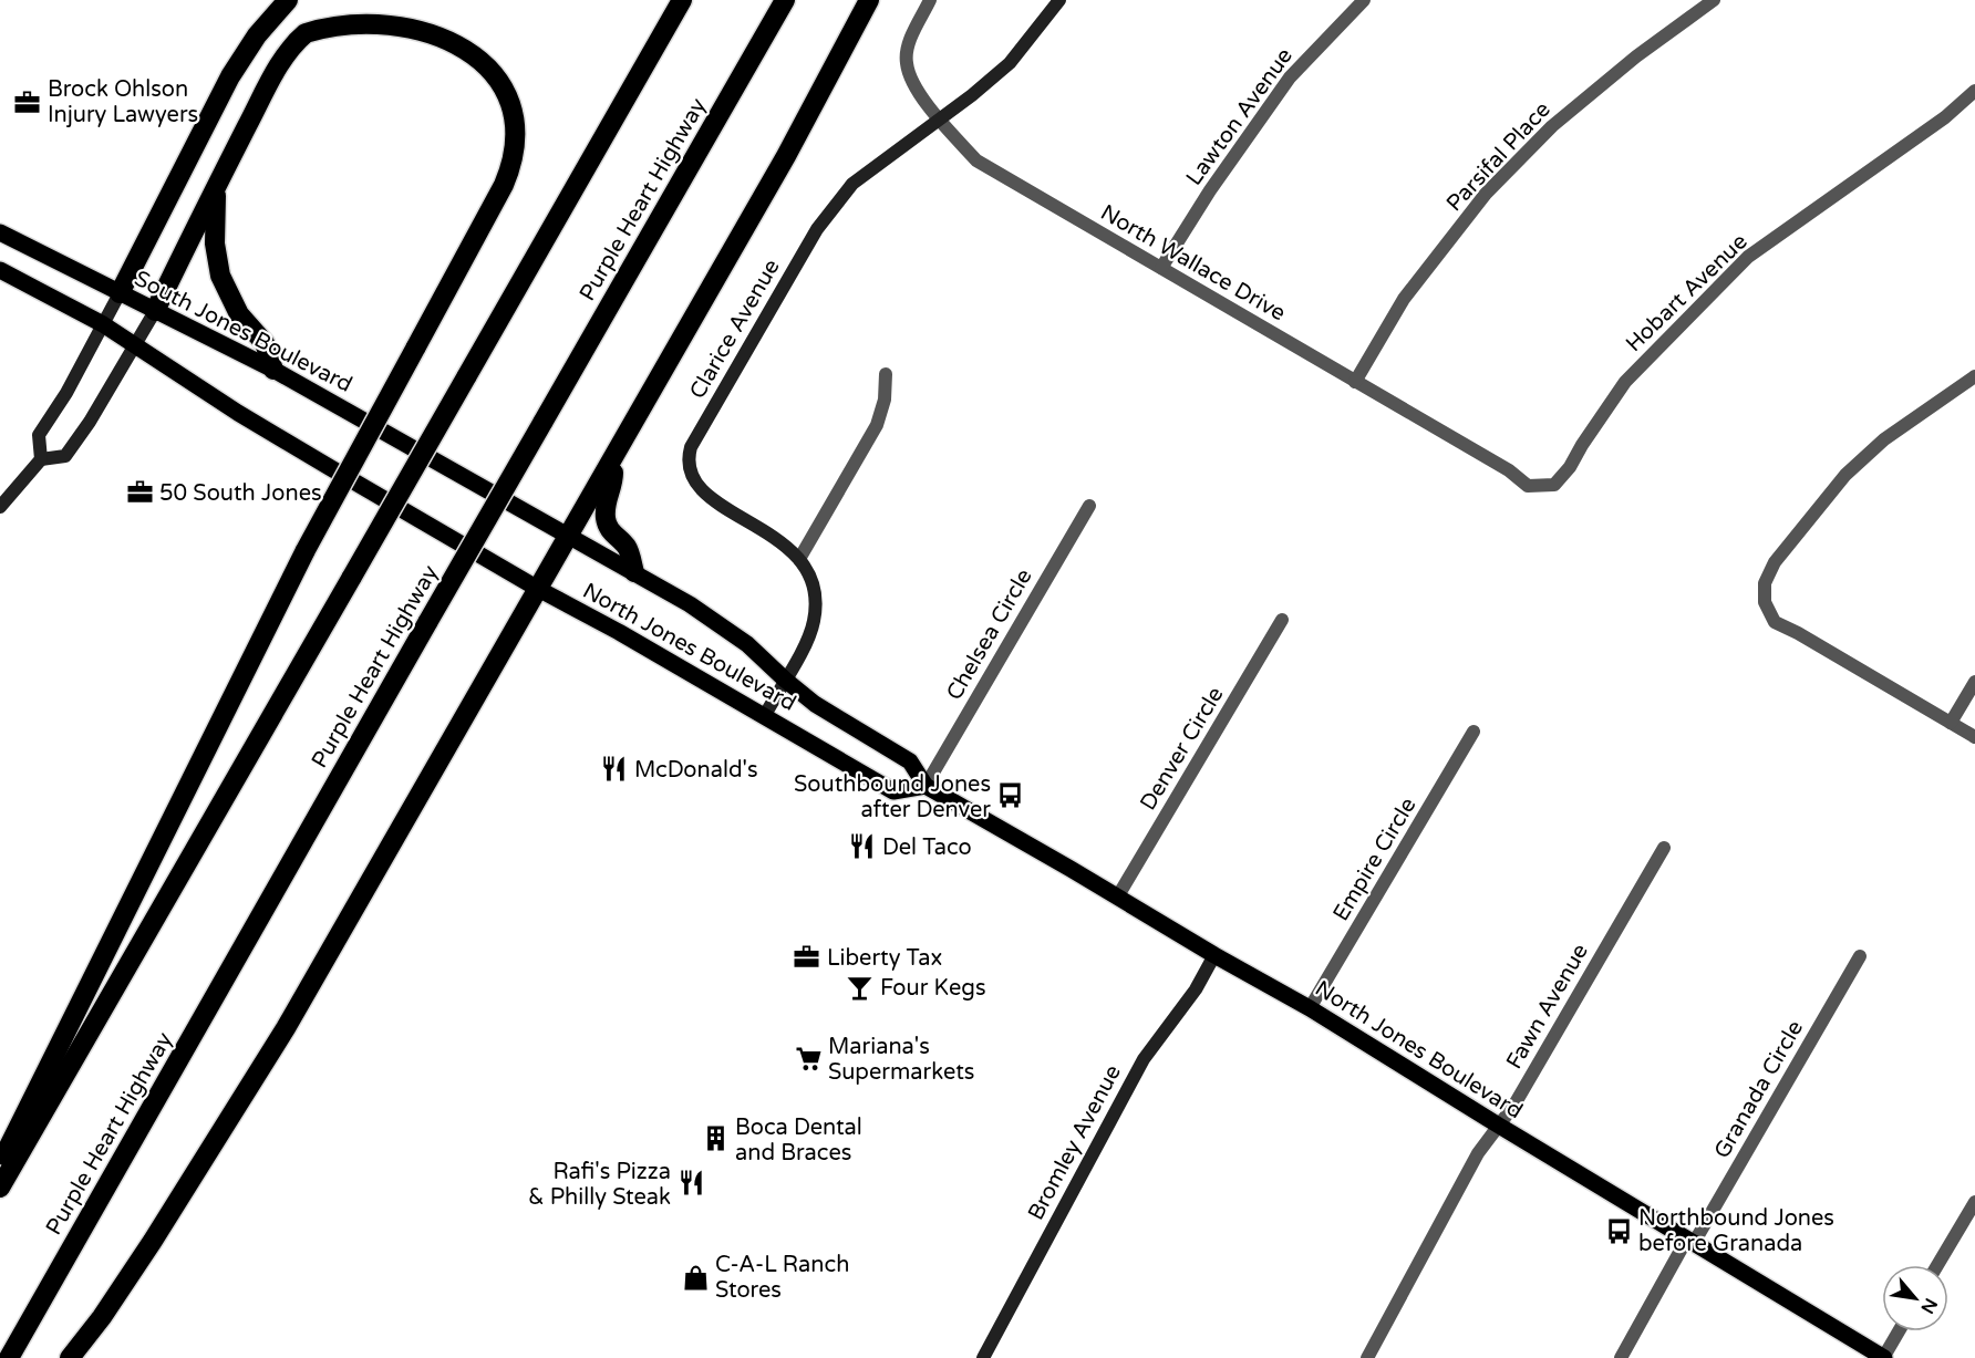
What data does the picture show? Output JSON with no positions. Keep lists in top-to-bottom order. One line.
{"streets":{"highway":["Purple Heart Highway"],"main road":["South Jones Boulevard","North Jones Boulevard"],"street":["Lawton Avenue","Parsifal Place","North Wallace Drive","Hobart Avenue","Clarice Avenue","Chelsea Circle","Denver Circle","Empire Circle","Fawn Avenue","Granada Circle","Bromley Avenue"]},"crossings":[["Lawton Avenue","North Wallace Drive"],["Parsifal Place","North Wallace Drive"],["North Wallace Drive","Hobart Avenue"],["North Wallace Drive","Clarice Avenue"],["Clarice Avenue","North Jones Boulevard"],["South Jones Boulevard","North Jones Boulevard"],["Chelsea Circle","North Jones Boulevard"],["North Jones Boulevard","Denver Circle"],["North Jones Boulevard","Empire Circle"],["North Jones Boulevard","Fawn Avenue"],["North Jones Boulevard","Granada Circle"],["North Jones Boulevard","Bromley Avenue"]],"places":{"office":["Brock Ohlson Injury Lawyers","50 South Jones","Liberty Tax"],"restaurant":["McDonald's","Del Taco","Rafi's Pizza & Philly Steak"],"bus stop":["Southbound Jones after Denver","Northbound Jones before Granada"],"bar":["Four Kegs"],"supermarket":["Mariana's Supermarkets"],"building":["Boca Dental and Braces"],"shop":["C-A-L Ranch Stores"]},"north":"bottom right"}
